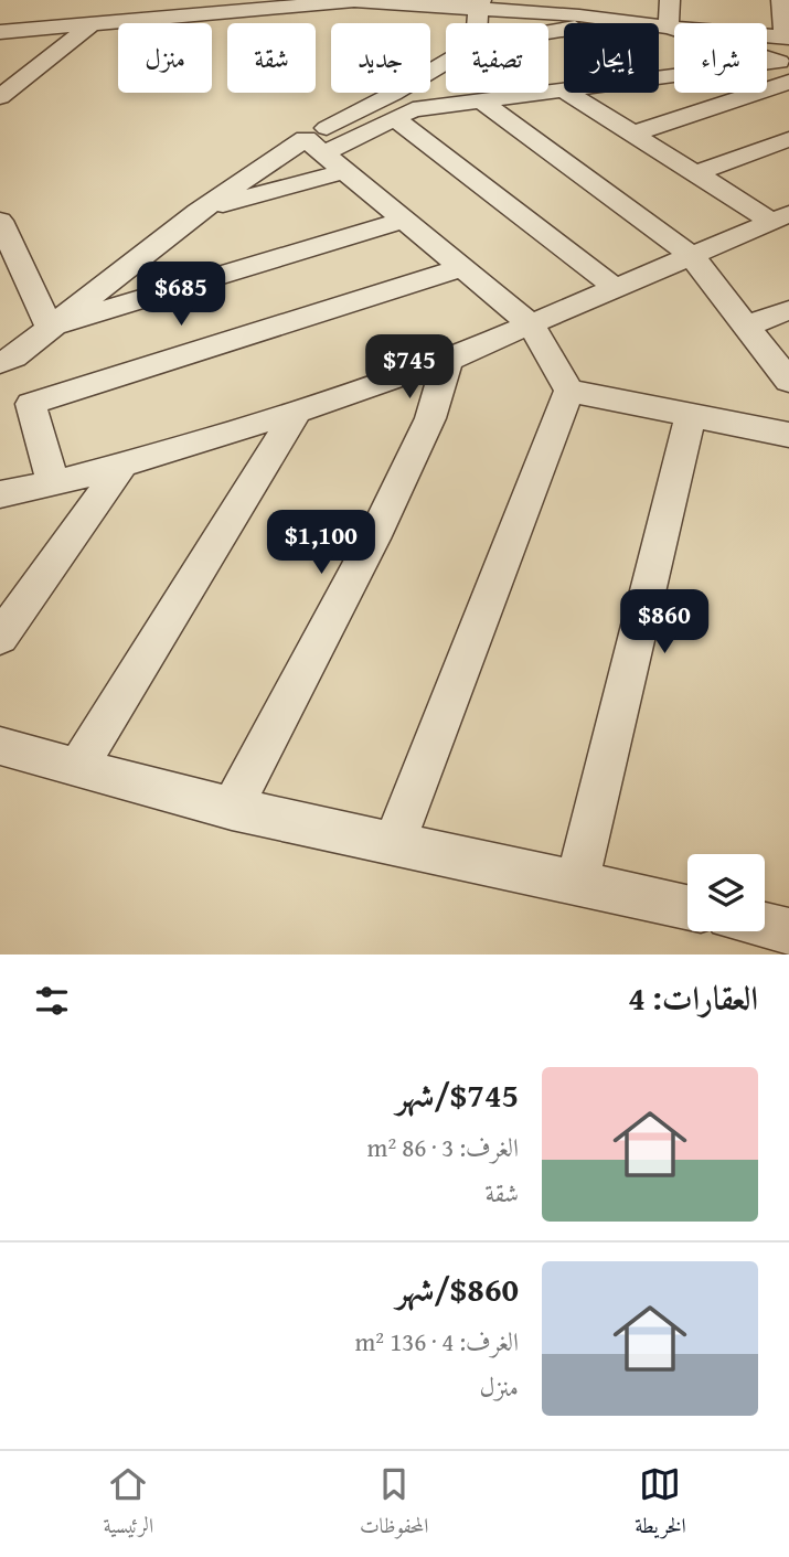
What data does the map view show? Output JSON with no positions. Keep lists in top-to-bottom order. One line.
{"page":{"chip":["شراء","إيجار","تصفية","جديد","شقة","منزل"],"price":["$685","$745","$1,100","$860"],"heading":"العقارات: 4","list":[{"name":"$745/شهر","note":"الغرف: 3 · 86 m² · شقة"},{"name":"$860/شهر","note":"الغرف: 4 · 136 m² · منزل"}],"tabs":["الخريطة","المحفوظات","الرئيسية"]}}
